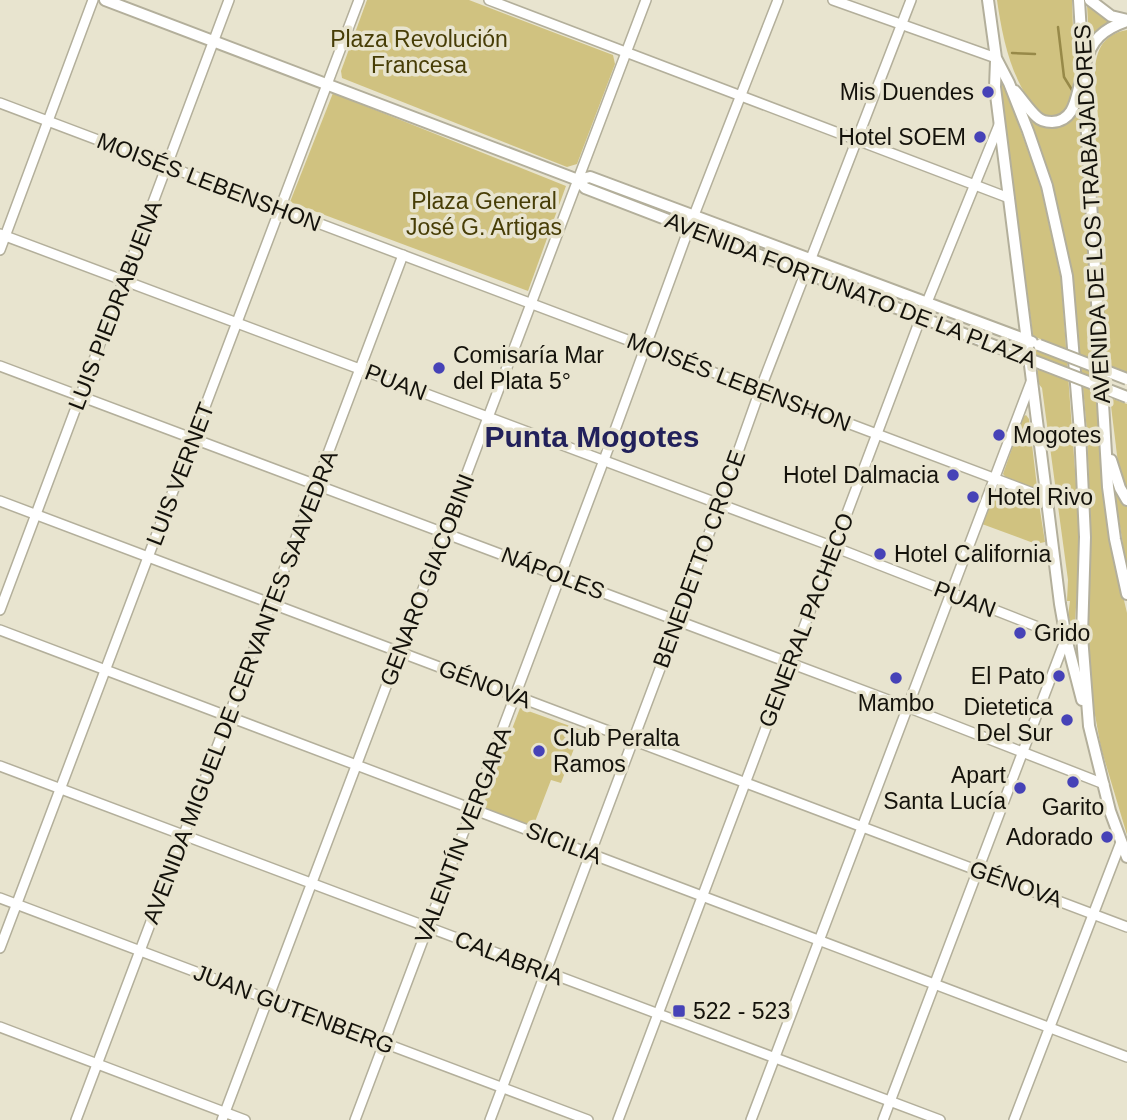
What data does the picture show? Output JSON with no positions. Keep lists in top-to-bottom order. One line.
{"streets":{"main road":["AVENIDA DE LOS TRABAJADORES","AVENIDA FORTUNATO DE LA PLAZA"],"street":["MOISÉS LEBENSHON","LUIS PIEDRABUENA","PUAN","LUIS VERNET","BENEDETTO CROCE","NÁPOLES","GENARO GIACOBINI","GENERAL PACHECO","GÉNOVA","AVENIDA MIGUEL DE CERVANTES SAAVEDRA","VALENTÍN VERGARA","SICILIA","CALABRIA","JUAN GUTENBERG"]},"crossings":[["MOISÉS LEBENSHON","AVENIDA DE LOS TRABAJADORES"],["MOISÉS LEBENSHON","LUIS PIEDRABUENA"],["MOISÉS LEBENSHON","LUIS VERNET"],["MOISÉS LEBENSHON","BENEDETTO CROCE"],["MOISÉS LEBENSHON","GENARO GIACOBINI"],["MOISÉS LEBENSHON","GENERAL PACHECO"],["MOISÉS LEBENSHON","AVENIDA MIGUEL DE CERVANTES SAAVEDRA"],["MOISÉS LEBENSHON","VALENTÍN VERGARA"],["AVENIDA DE LOS TRABAJADORES","AVENIDA FORTUNATO DE LA PLAZA"],["AVENIDA DE LOS TRABAJADORES","PUAN"],["AVENIDA DE LOS TRABAJADORES","NÁPOLES"],["AVENIDA DE LOS TRABAJADORES","GENERAL PACHECO"],["AVENIDA FORTUNATO DE LA PLAZA","LUIS PIEDRABUENA"],["AVENIDA FORTUNATO DE LA PLAZA","LUIS VERNET"],["AVENIDA FORTUNATO DE LA PLAZA","BENEDETTO CROCE"],["AVENIDA FORTUNATO DE LA PLAZA","GENARO GIACOBINI"],["AVENIDA FORTUNATO DE LA PLAZA","GENERAL PACHECO"],["AVENIDA FORTUNATO DE LA PLAZA","VALENTÍN VERGARA"],["LUIS PIEDRABUENA","PUAN"],["LUIS PIEDRABUENA","NÁPOLES"],["LUIS PIEDRABUENA","GÉNOVA"],["PUAN","LUIS VERNET"],["PUAN","BENEDETTO CROCE"],["PUAN","GENARO GIACOBINI"],["PUAN","GENERAL PACHECO"],["PUAN","AVENIDA MIGUEL DE CERVANTES SAAVEDRA"],["PUAN","VALENTÍN VERGARA"],["LUIS VERNET","NÁPOLES"],["LUIS VERNET","GÉNOVA"],["LUIS VERNET","SICILIA"],["LUIS VERNET","CALABRIA"],["LUIS VERNET","JUAN GUTENBERG"],["BENEDETTO CROCE","NÁPOLES"],["BENEDETTO CROCE","GÉNOVA"],["BENEDETTO CROCE","SICILIA"],["BENEDETTO CROCE","CALABRIA"],["BENEDETTO CROCE","JUAN GUTENBERG"],["NÁPOLES","GENARO GIACOBINI"],["NÁPOLES","GENERAL PACHECO"],["NÁPOLES","AVENIDA MIGUEL DE CERVANTES SAAVEDRA"],["NÁPOLES","VALENTÍN VERGARA"],["GENARO GIACOBINI","GÉNOVA"],["GENARO GIACOBINI","SICILIA"],["GENARO GIACOBINI","CALABRIA"],["GENARO GIACOBINI","JUAN GUTENBERG"],["GENERAL PACHECO","GÉNOVA"],["GENERAL PACHECO","SICILIA"],["GENERAL PACHECO","CALABRIA"],["GÉNOVA","AVENIDA MIGUEL DE CERVANTES SAAVEDRA"],["GÉNOVA","VALENTÍN VERGARA"],["AVENIDA MIGUEL DE CERVANTES SAAVEDRA","SICILIA"],["AVENIDA MIGUEL DE CERVANTES SAAVEDRA","CALABRIA"],["AVENIDA MIGUEL DE CERVANTES SAAVEDRA","JUAN GUTENBERG"],["VALENTÍN VERGARA","SICILIA"],["VALENTÍN VERGARA","CALABRIA"],["VALENTÍN VERGARA","JUAN GUTENBERG"]],"districts":["Punta Mogotes"],"parks":["Plaza Revolución Francesa","Plaza General José G. Artigas"],"places":{"other":["Mis Duendes","Hotel SOEM","Comisaría Mar del Plata 5°","Mogotes","Hotel Dalmacia","Hotel Rivo","Hotel California","Grido","El Pato","Mambo","Dietetica Del Sur","Club Peralta Ramos","Garito","Apart Santa Lucía","Adorado"],"transit":["522 - 523"]}}
